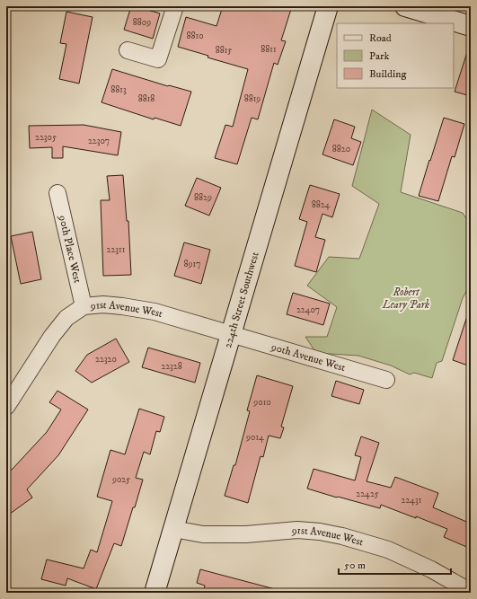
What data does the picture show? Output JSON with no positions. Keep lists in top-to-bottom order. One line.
{"streets":{"street":["90th Place West","224th Street Southwest","91st Avenue West","90th Avenue West"]},"crossings":[["90th Place West","91st Avenue West"],["224th Street Southwest","91st Avenue West"],["224th Street Southwest","90th Avenue West"],["91st Avenue West","90th Avenue West"]],"parks":["Robert Leary Park"],"house_numbers":["8809","8810","8811","8815","8813","8818","8819","22305","22307","8820","8829","8824","22311","8917","22407","22320","22328","9010","9014","9025","22425","22431"],"legend":["Road","Park","Building"],"scale_bar":"50 m"}
